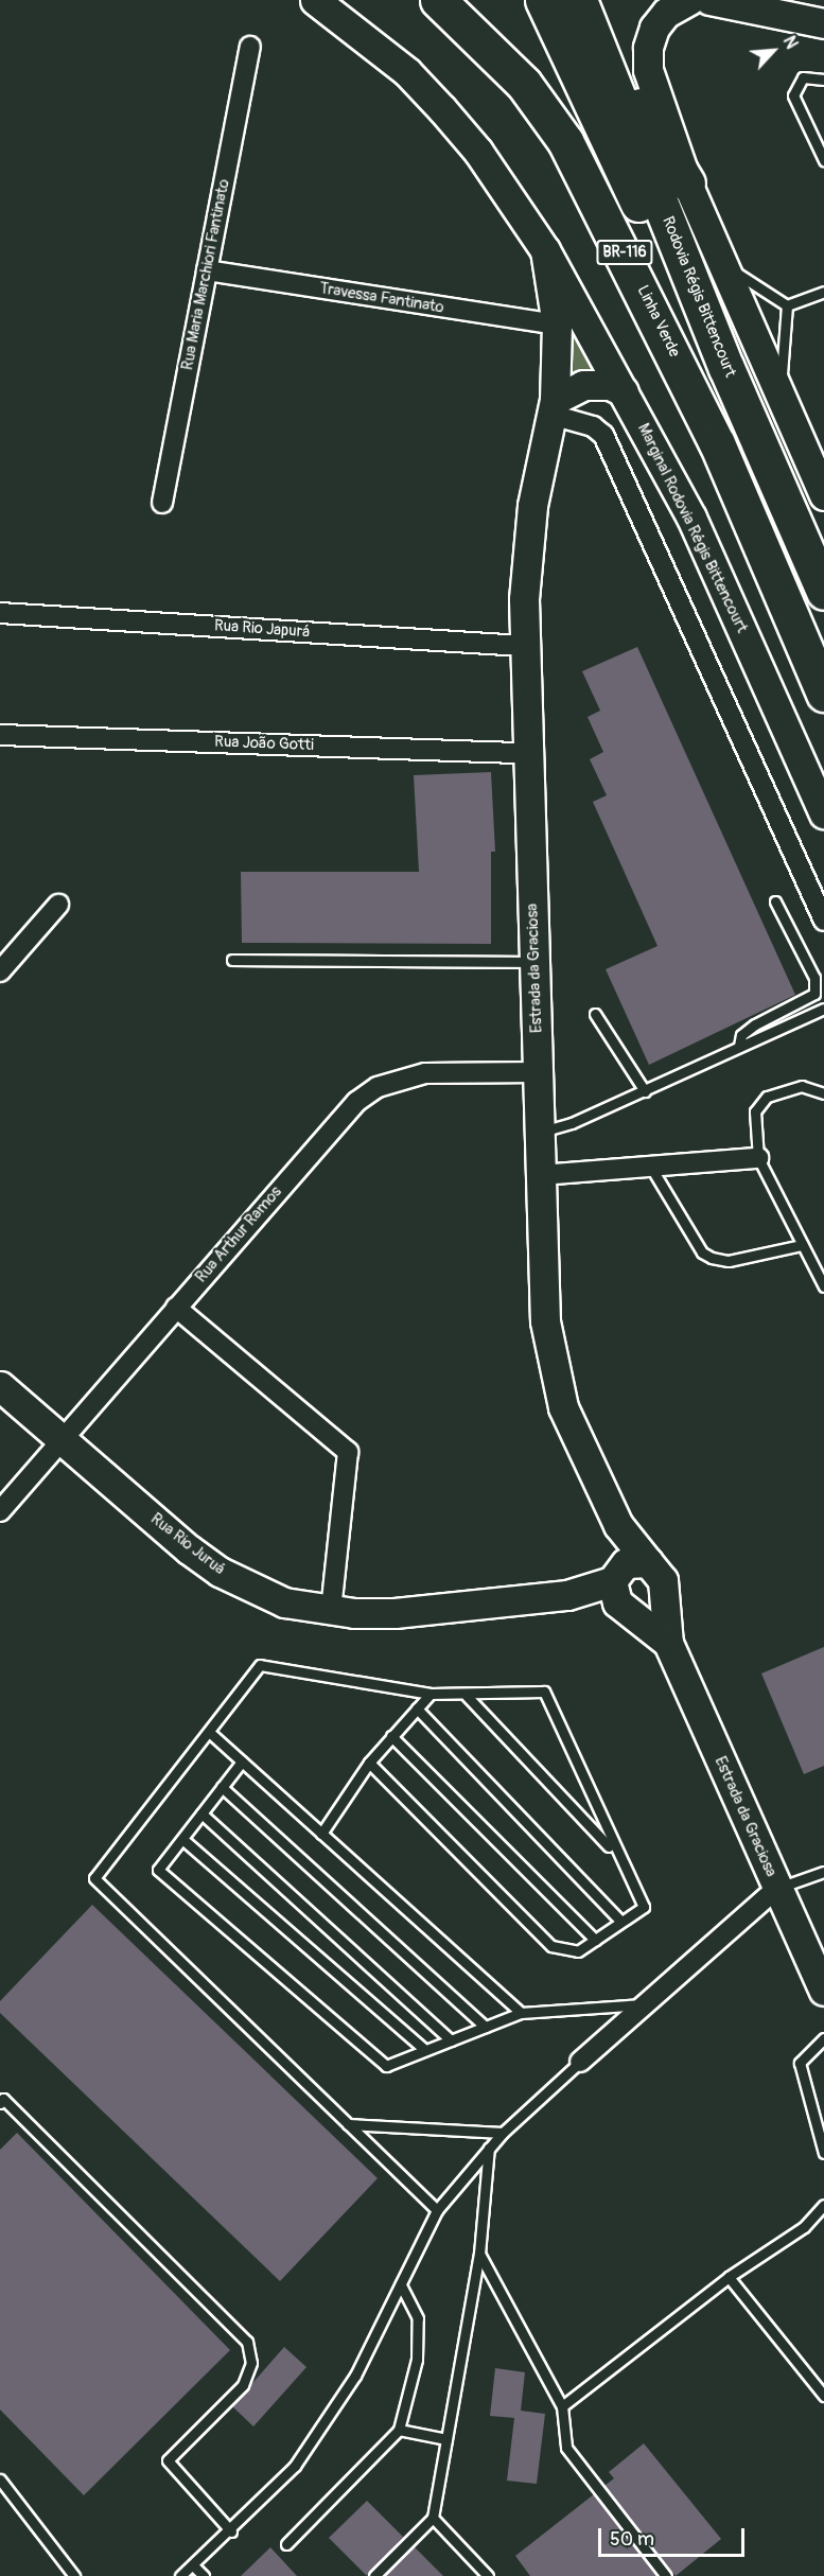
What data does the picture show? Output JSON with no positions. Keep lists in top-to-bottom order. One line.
{"streets":{"highway":["BR-116","Rodovia Régis Bittencourt","Linha Verde"],"main road":["Marginal Rodovia Régis Bittencourt","Estrada da Graciosa","Rua Rio Juruá"],"street":["Rua Maria Marchiori Fantinato","Travessa Fantinato","Rua Rio Japurá","Rua João Gotti","Rua Arthur Ramos"]},"crossings":[["BR-116","Rodovia Régis Bittencourt"],["Rua Maria Marchiori Fantinato","Travessa Fantinato"],["Travessa Fantinato","Estrada da Graciosa"],["Marginal Rodovia Régis Bittencourt","Estrada da Graciosa"],["Rua Rio Japurá","Estrada da Graciosa"],["Rua João Gotti","Estrada da Graciosa"],["Estrada da Graciosa","Rua Arthur Ramos"],["Estrada da Graciosa","Rua Rio Juruá"],["Rua Arthur Ramos","Rua Rio Juruá"]],"scale_bar":"50 m","north":"top right"}
